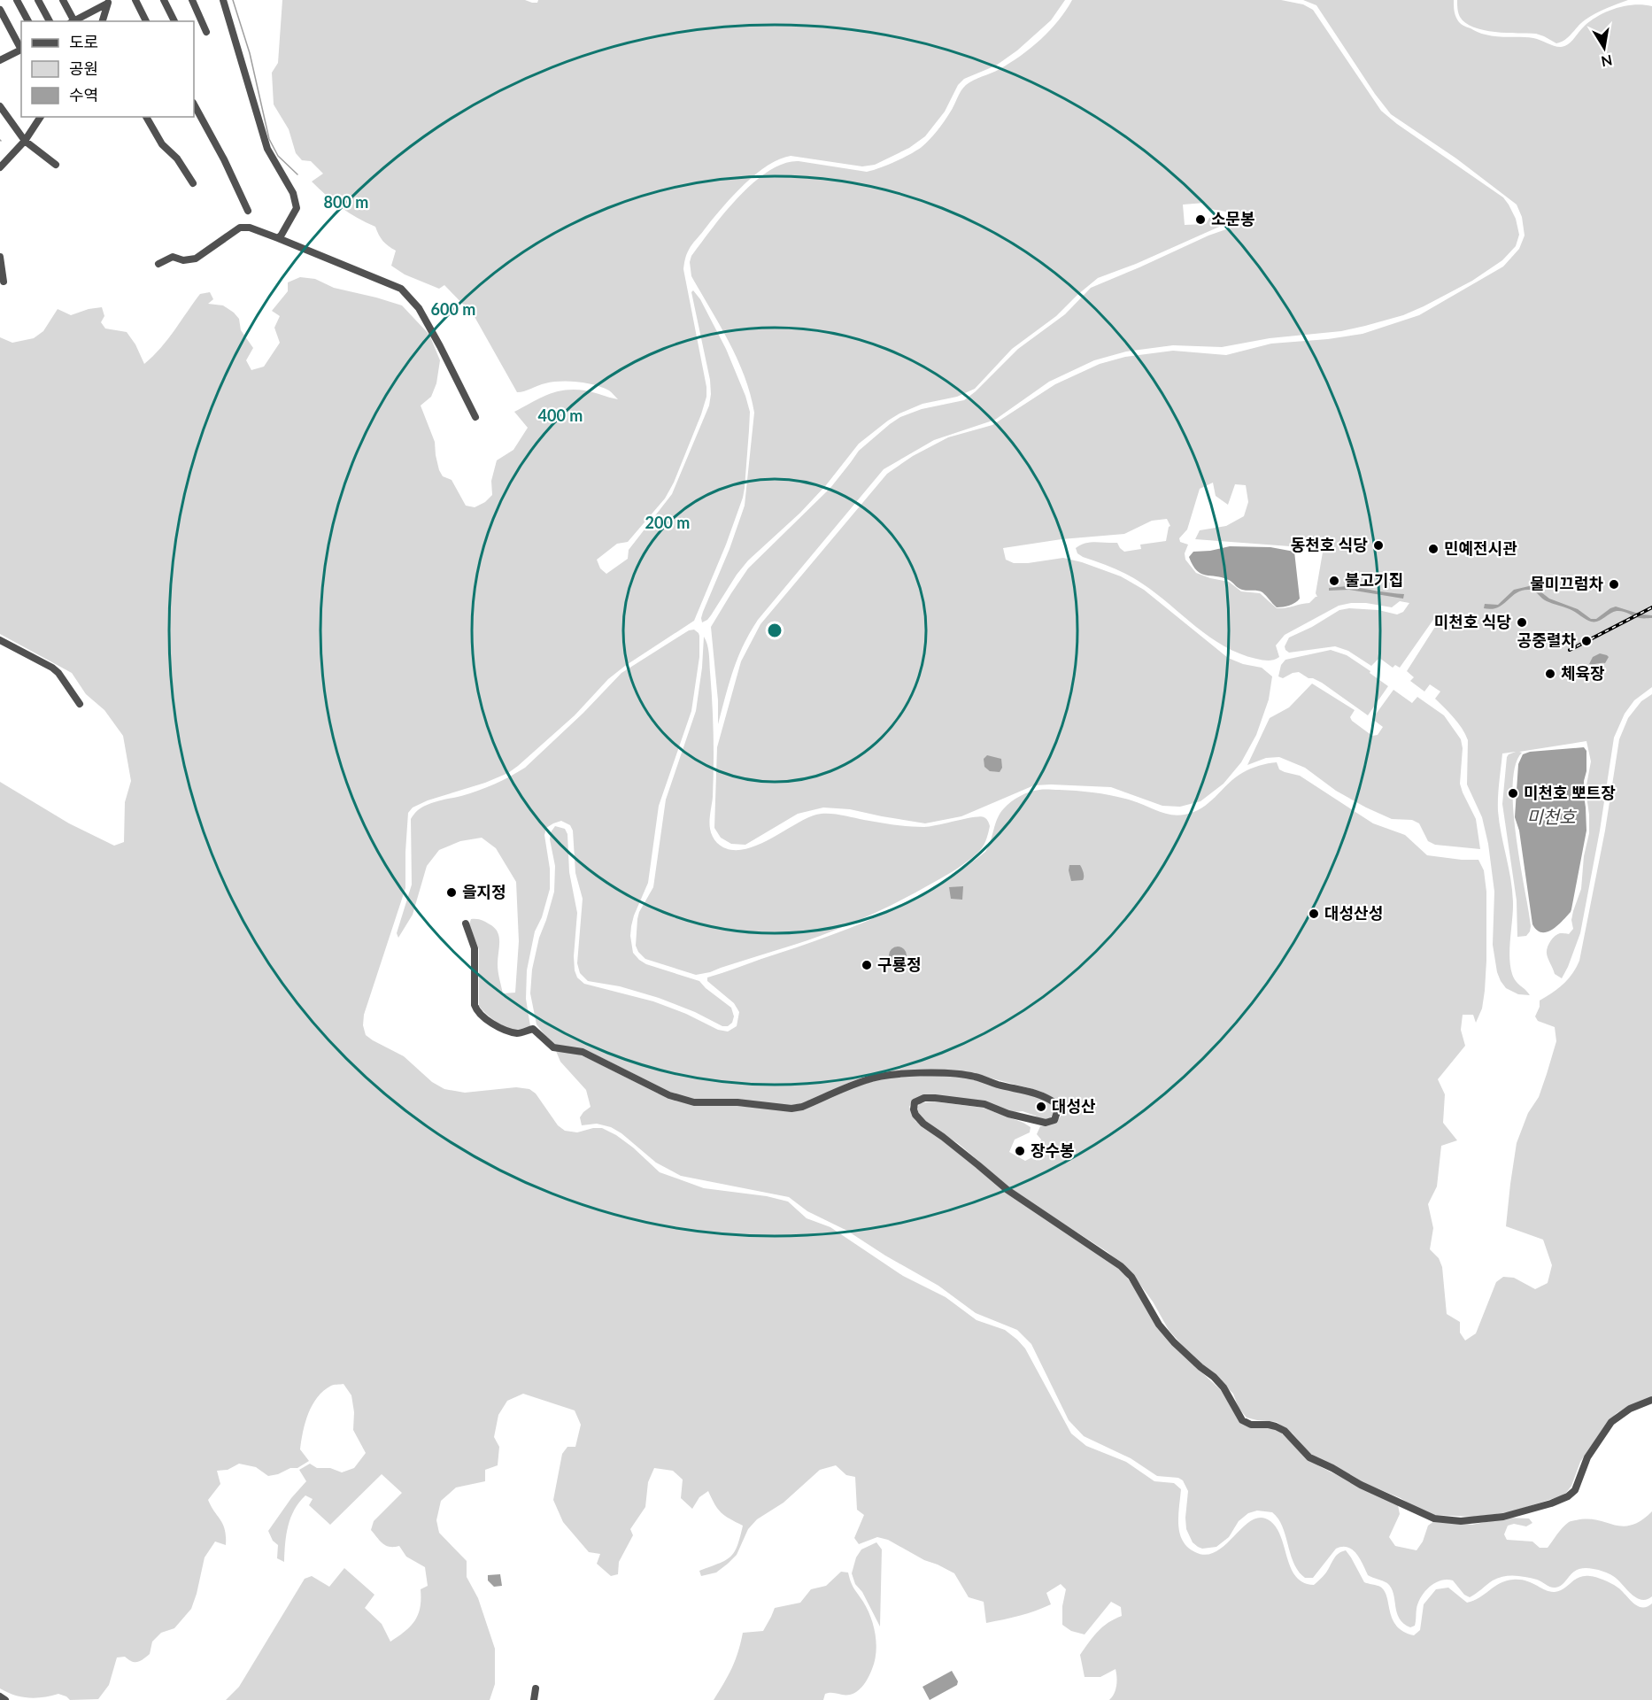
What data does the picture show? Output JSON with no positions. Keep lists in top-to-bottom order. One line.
{"water":["미천호"],"places":["소문봉","동천호 식당","민예전시관","불고기집","물미끄럼차","미천호 식당","공중렬차","체육장","미천호 뽀트장","을지정","대성산성","구룡정","대성산","장수봉"],"legend":["도로","공원","수역"],"north":"bottom","rings":["800 m","600 m","400 m","200 m"]}
